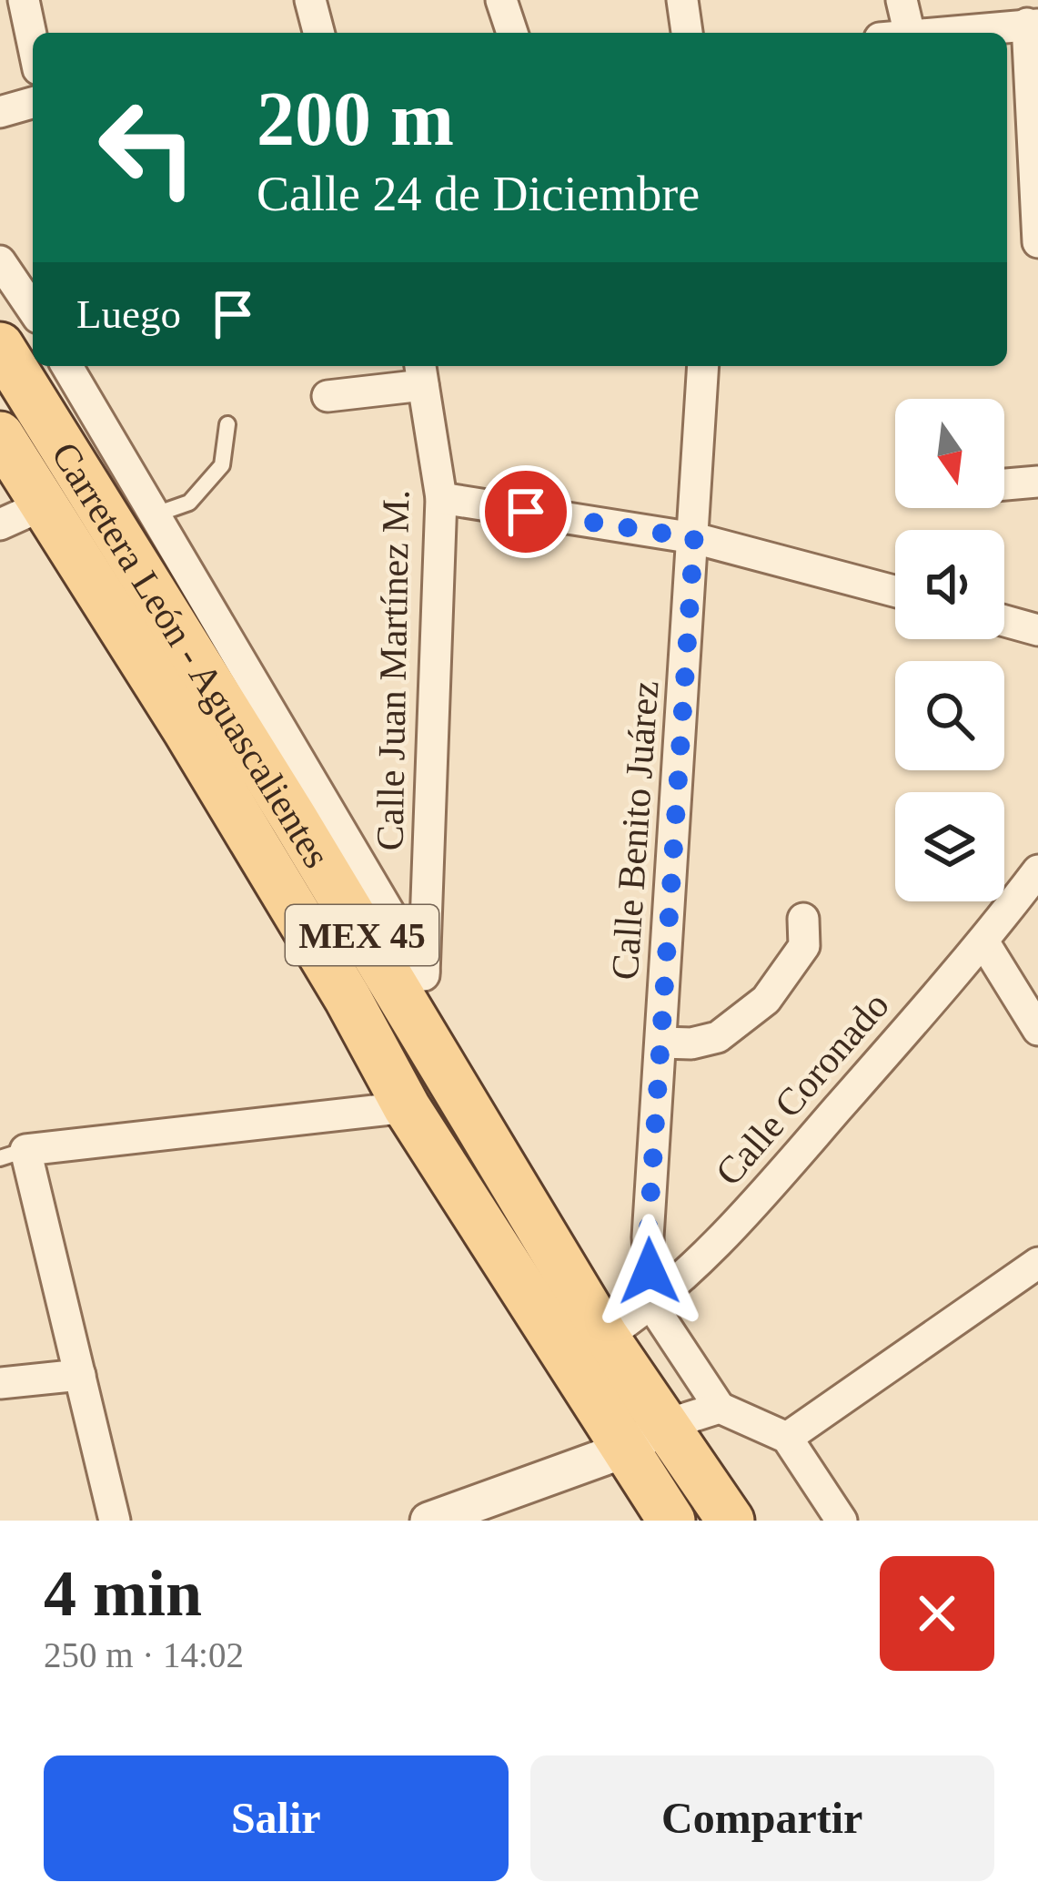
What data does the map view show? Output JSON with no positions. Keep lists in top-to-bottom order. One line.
{"streets":{"main road":["Carretera León - Aguascalientes","MEX 45"],"street":["Calle Juan Martínez M.","Calle Benito Juárez","Calle Coronado"]},"crossings":[["Carretera León - Aguascalientes","Calle Juan Martínez M."],["Carretera León - Aguascalientes","Calle Coronado"],["Calle Benito Juárez","Calle Coronado"]],"north":"bottom","page":{"turn":["200 m","Calle 24 de Diciembre"],"then":"Luego","heading":["4 min","250 m · 14:02"],"buttons":["Salir","Compartir"]}}
